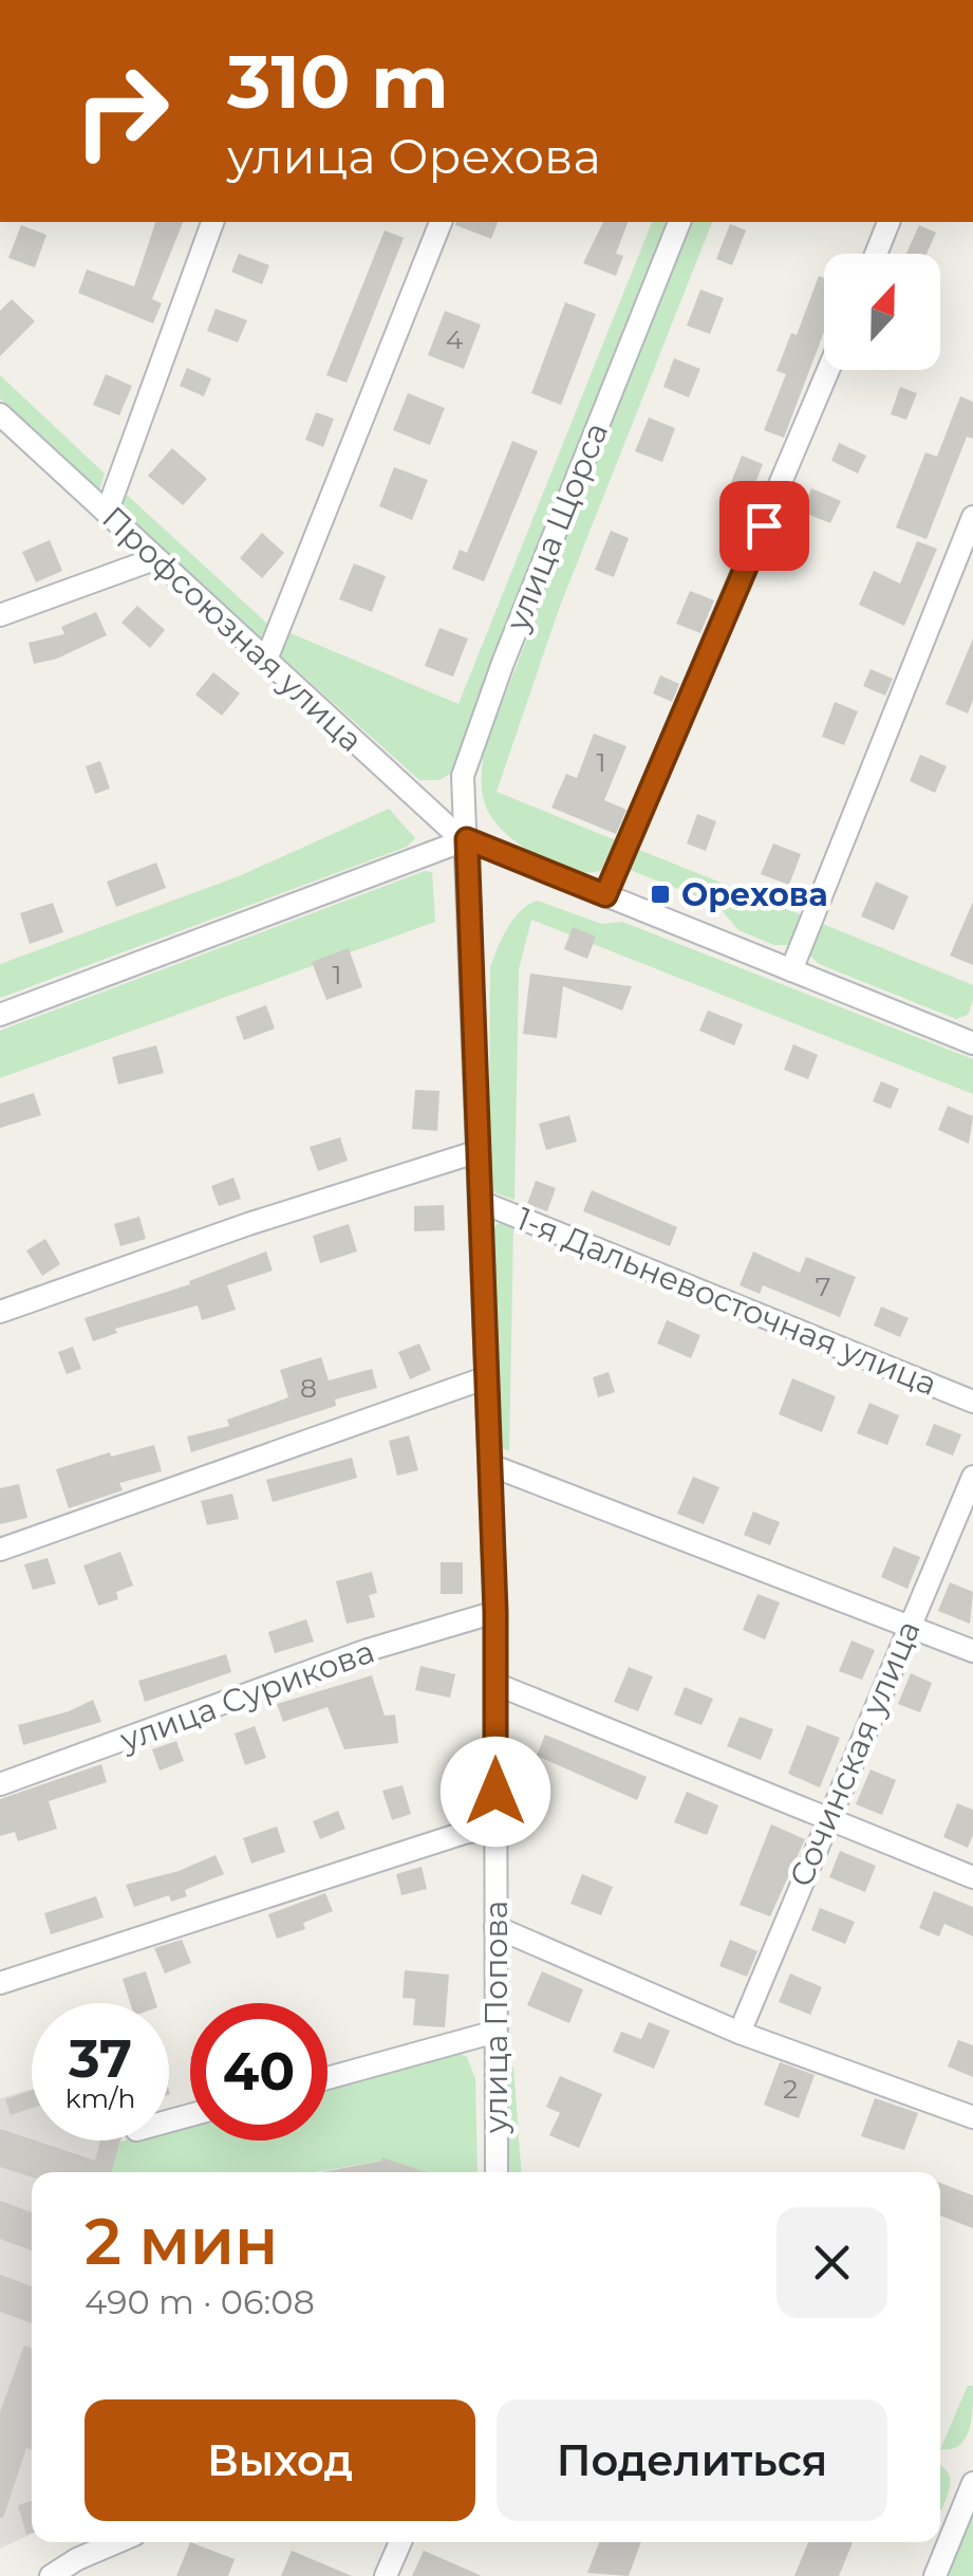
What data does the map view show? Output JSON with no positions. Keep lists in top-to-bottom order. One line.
{"streets":{"street":["улица Щорса","Профсоюзная улица","1-я Дальневосточная улица","улица Сурикова","Сочинская улица","улица Попова"]},"crossings":[["улица Щорса","Профсоюзная улица"],["улица Щорса","улица Попова"],["Профсоюзная улица","улица Попова"],["1-я Дальневосточная улица","улица Попова"],["улица Сурикова","улица Попова"]],"places":{"transit":["Орехова"]},"house_numbers":["4","1","1","7","8","2"],"north":"top","page":{"turn":["310 m","улица Орехова"],"speed":"37 km/h","limit":"40","heading":["2 мин","490 m · 06:08"],"buttons":["Выход","Поделиться"]}}
